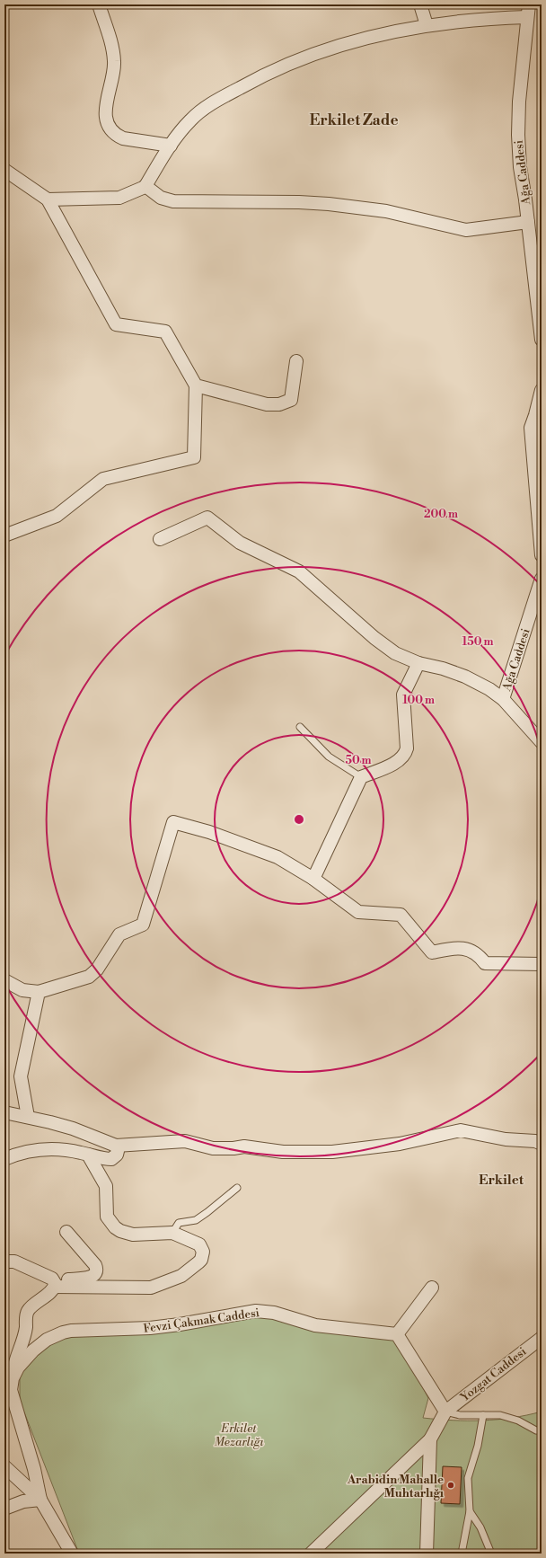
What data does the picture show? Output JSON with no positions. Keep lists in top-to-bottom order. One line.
{"streets":{"street":["Ağa Caddesi","Fevzi Çakmak Caddesi","Yozgat Caddesi"]},"districts":["Erkilet Zade","Erkilet"],"parks":["Erkilet Mezarlığı"],"places":["Arabidin Mahalle Muhtarlığı"],"rings":["200 m","150 m","100 m","50 m"]}
